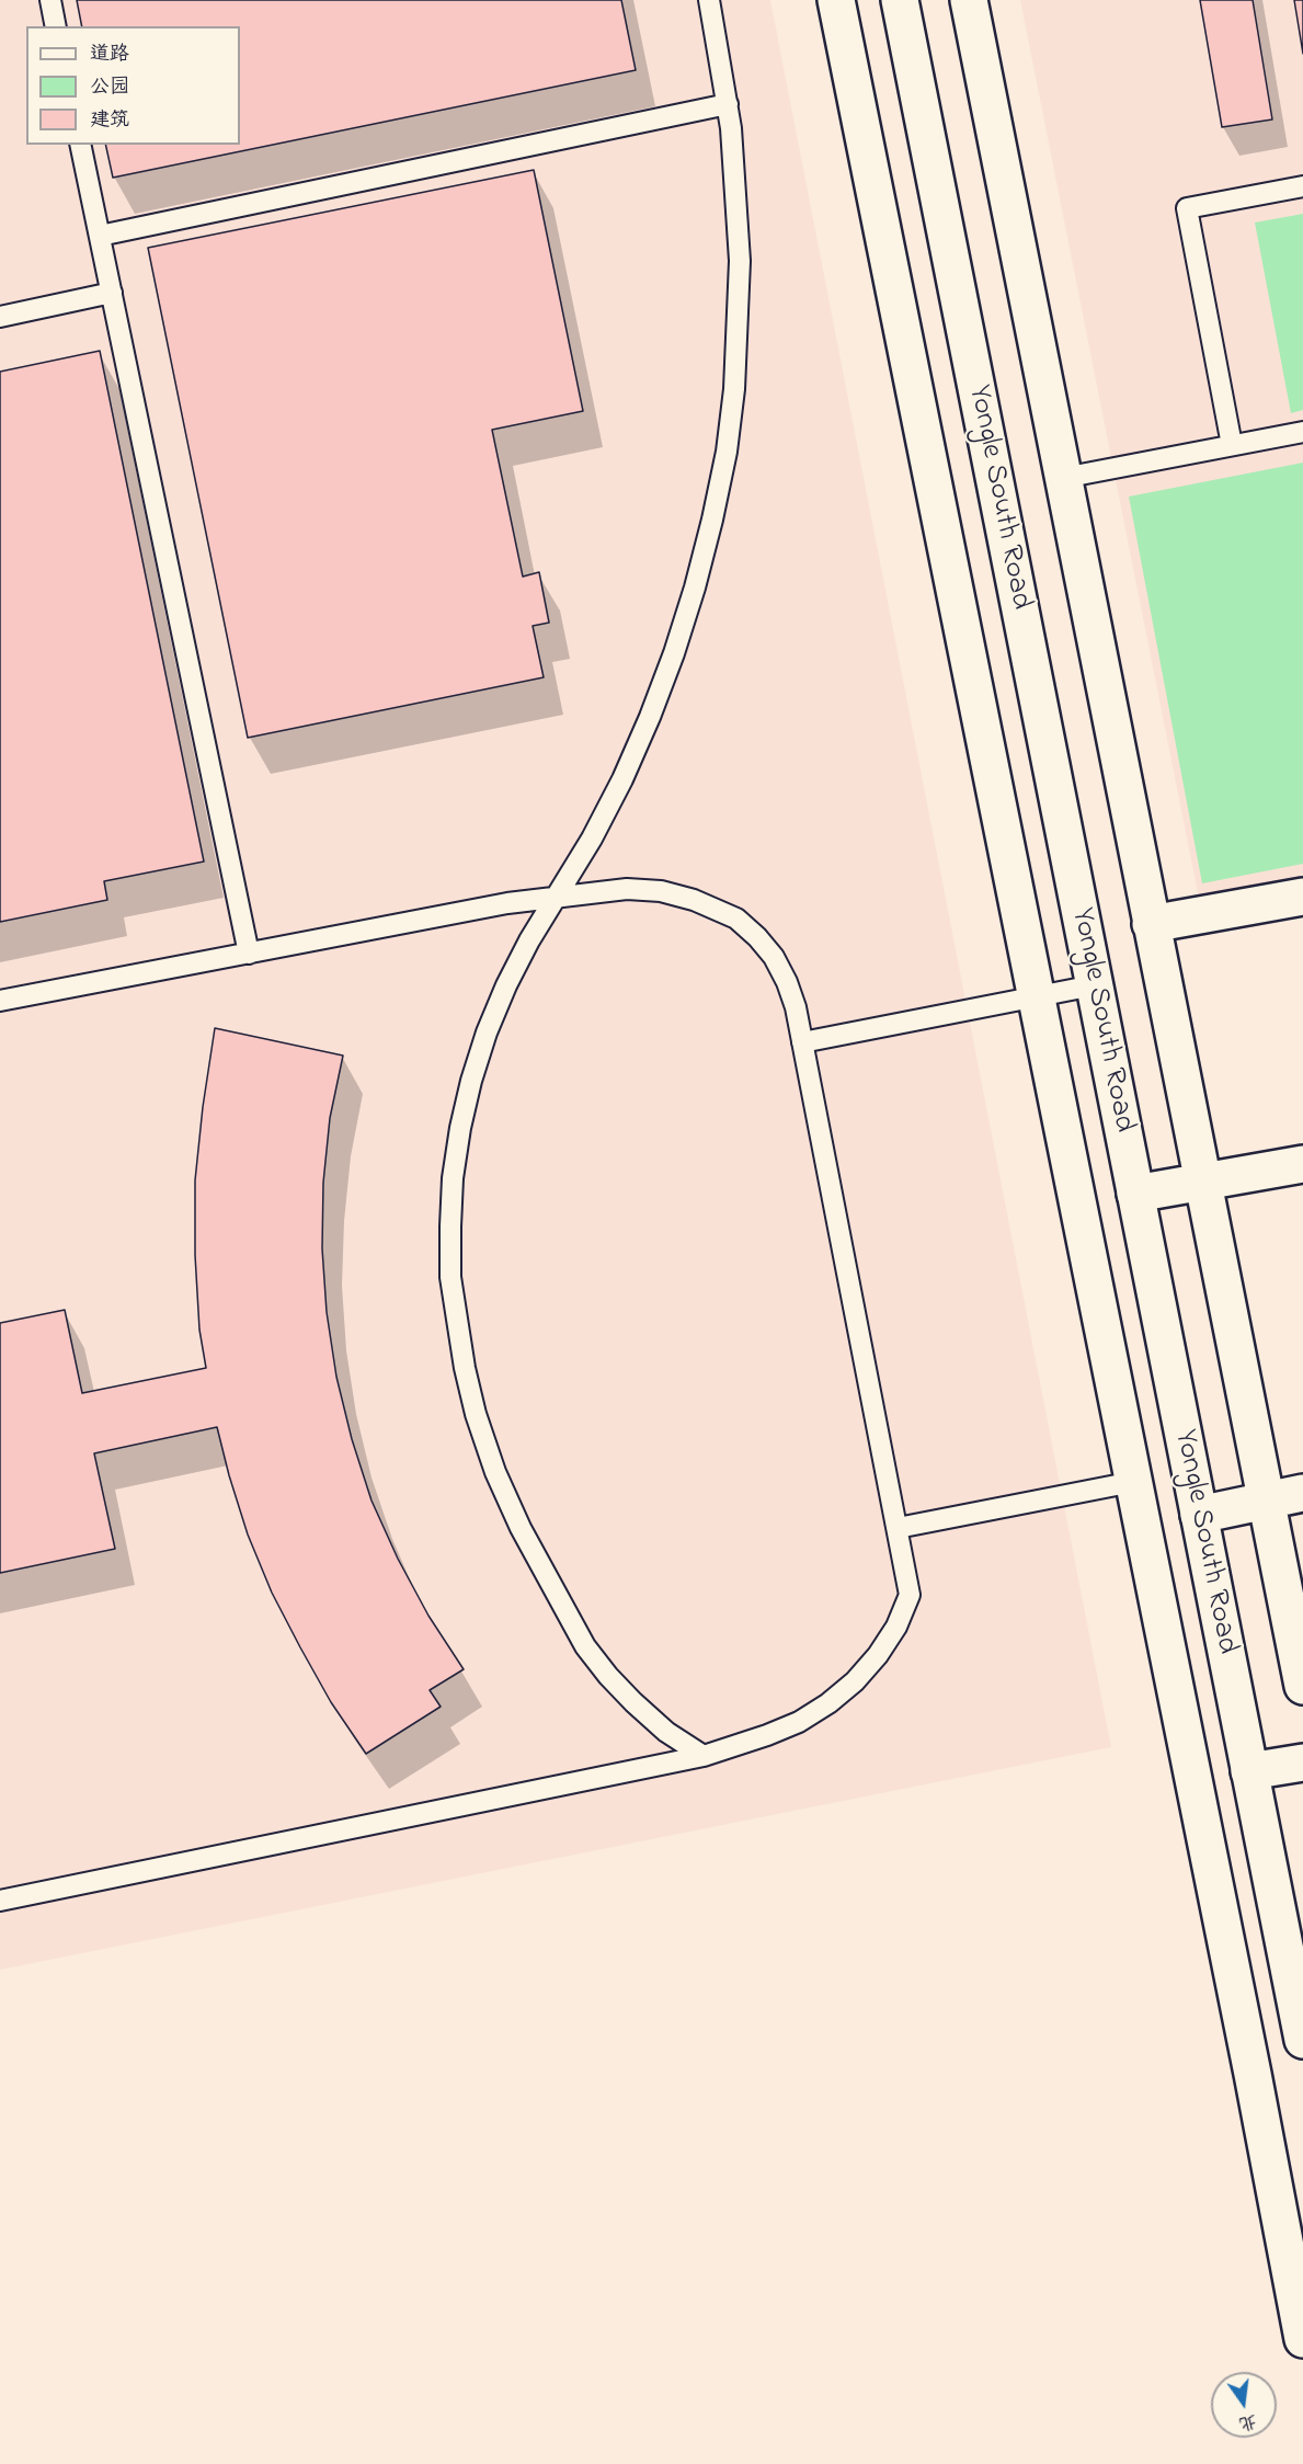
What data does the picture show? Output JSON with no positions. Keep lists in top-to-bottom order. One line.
{"streets":{"street":["Yongle South Road"]},"legend":["道路","公园","建筑"],"north":"bottom"}
